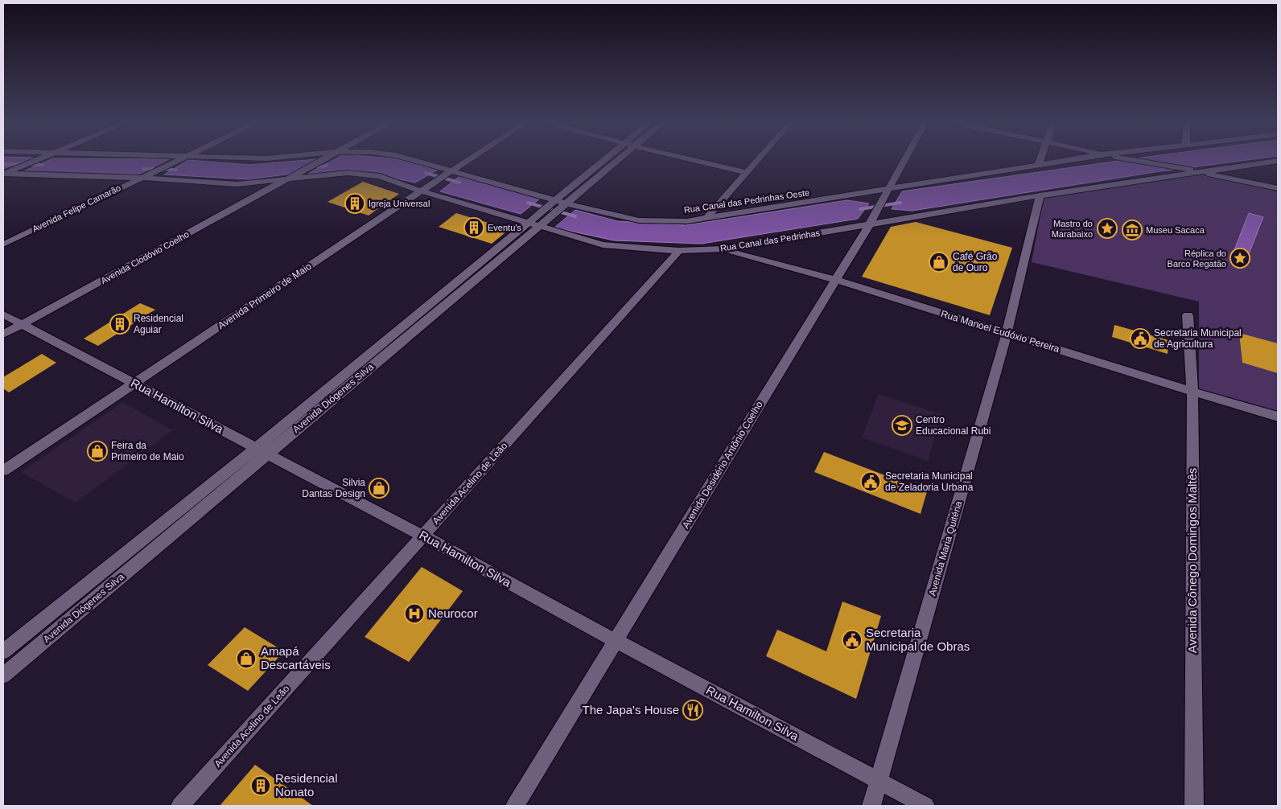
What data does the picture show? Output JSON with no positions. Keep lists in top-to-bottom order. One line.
{"streets":{"street":["Rua Canal das Pedrinhas Oeste","Avenida Felipe Camarão","Rua Canal das Pedrinhas","Avenida Clodóvio Coelho","Avenida Primeiro de Maio","Rua Manoel Eudóxio Pereira","Avenida Diógenes Silva","Rua Hamilton Silva","Avenida Desidério Antônio Coelho","Avenida Acelino de Leão","Avenida Maria Quitéria","Avenida Cônego Domingos Maltês"]},"crossings":[["Rua Canal das Pedrinhas Oeste","Avenida Primeiro de Maio"],["Rua Canal das Pedrinhas Oeste","Avenida Diógenes Silva"],["Rua Canal das Pedrinhas Oeste","Avenida Desidério Antônio Coelho"],["Avenida Felipe Camarão","Rua Canal das Pedrinhas"],["Rua Canal das Pedrinhas","Avenida Clodóvio Coelho"],["Rua Canal das Pedrinhas","Avenida Primeiro de Maio"],["Rua Canal das Pedrinhas","Rua Manoel Eudóxio Pereira"],["Rua Canal das Pedrinhas","Avenida Diógenes Silva"],["Rua Canal das Pedrinhas","Avenida Desidério Antônio Coelho"],["Rua Canal das Pedrinhas","Avenida Acelino de Leão"],["Rua Canal das Pedrinhas","Avenida Maria Quitéria"],["Avenida Clodóvio Coelho","Rua Hamilton Silva"],["Avenida Primeiro de Maio","Rua Hamilton Silva"],["Rua Manoel Eudóxio Pereira","Avenida Desidério Antônio Coelho"],["Rua Manoel Eudóxio Pereira","Avenida Maria Quitéria"],["Rua Manoel Eudóxio Pereira","Avenida Cônego Domingos Maltês"],["Avenida Diógenes Silva","Rua Hamilton Silva"],["Rua Hamilton Silva","Avenida Desidério Antônio Coelho"],["Rua Hamilton Silva","Avenida Acelino de Leão"],["Rua Hamilton Silva","Avenida Maria Quitéria"]],"places":{"building":["Igreja Universal","Eventu's","Residencial Aguiar","Residencial Nonato"],"place":["Mastro do Marabaixo","Réplica do Barco Regatão"],"museum":["Museu Sacaca"],"shop":["Café Grão de Ouro","Feira da Primeiro de Maio","Silvia Dantas Design","Amapá Descartáveis"],"public building":["Secretaria Municipal de Agricultura","Secretaria Municipal de Zeladoria Urbana","Secretaria Municipal de Obras"],"school or university":["Centro Educacional Rubi"],"hospital":["Neurocor"],"restaurant":["The Japa's House"]}}
